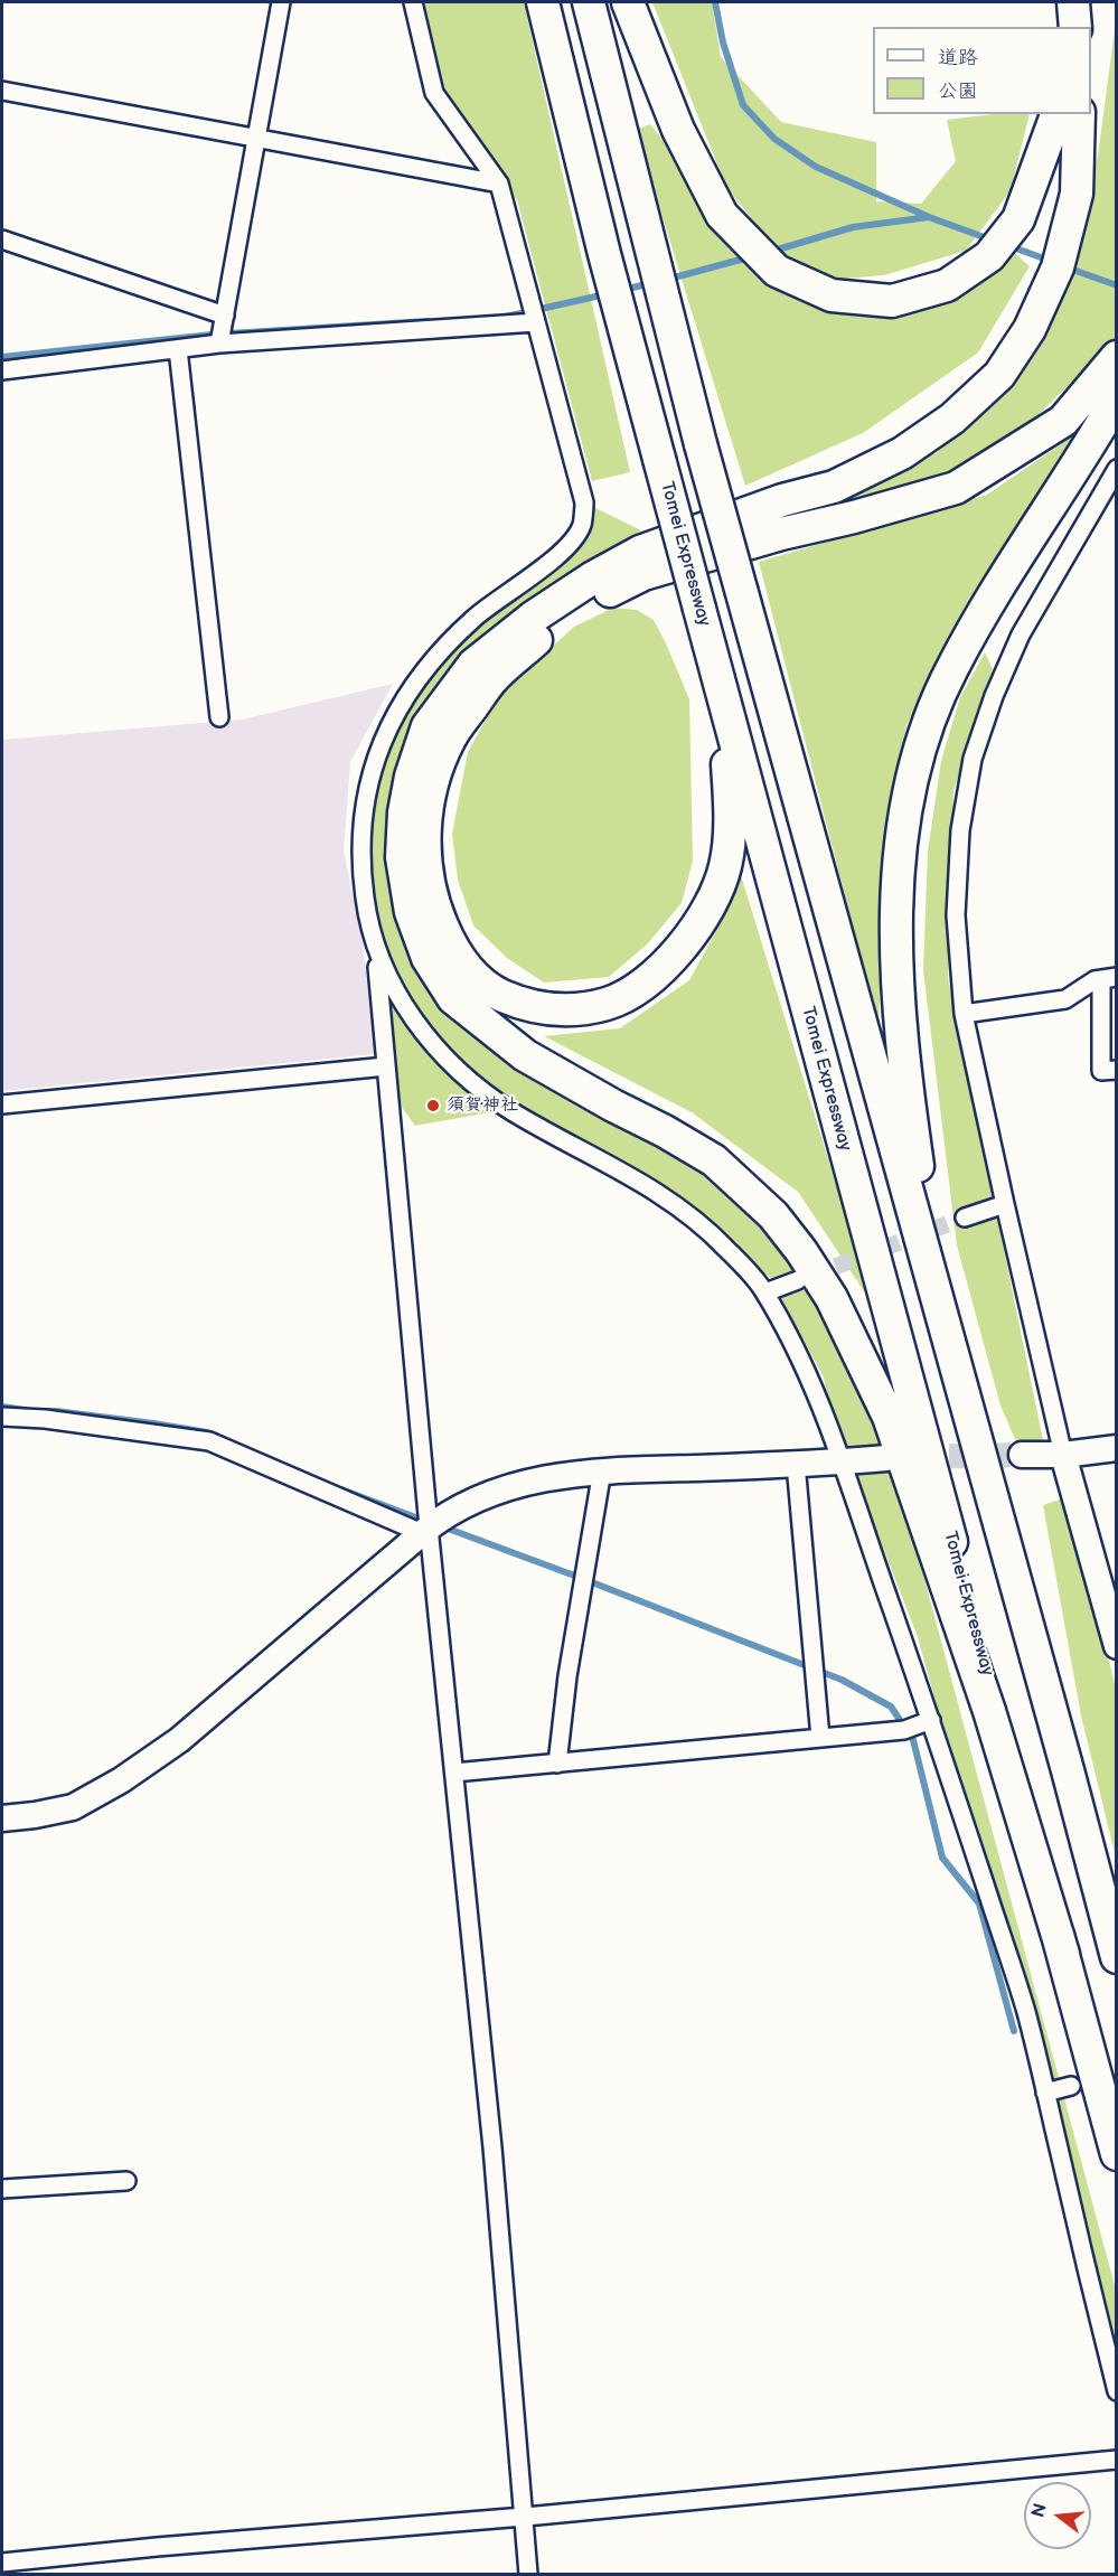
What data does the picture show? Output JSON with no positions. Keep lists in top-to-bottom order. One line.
{"streets":{"highway":["Tomei Expressway"]},"places":["須賀神社"],"legend":["道路","公園"],"north":"left"}
